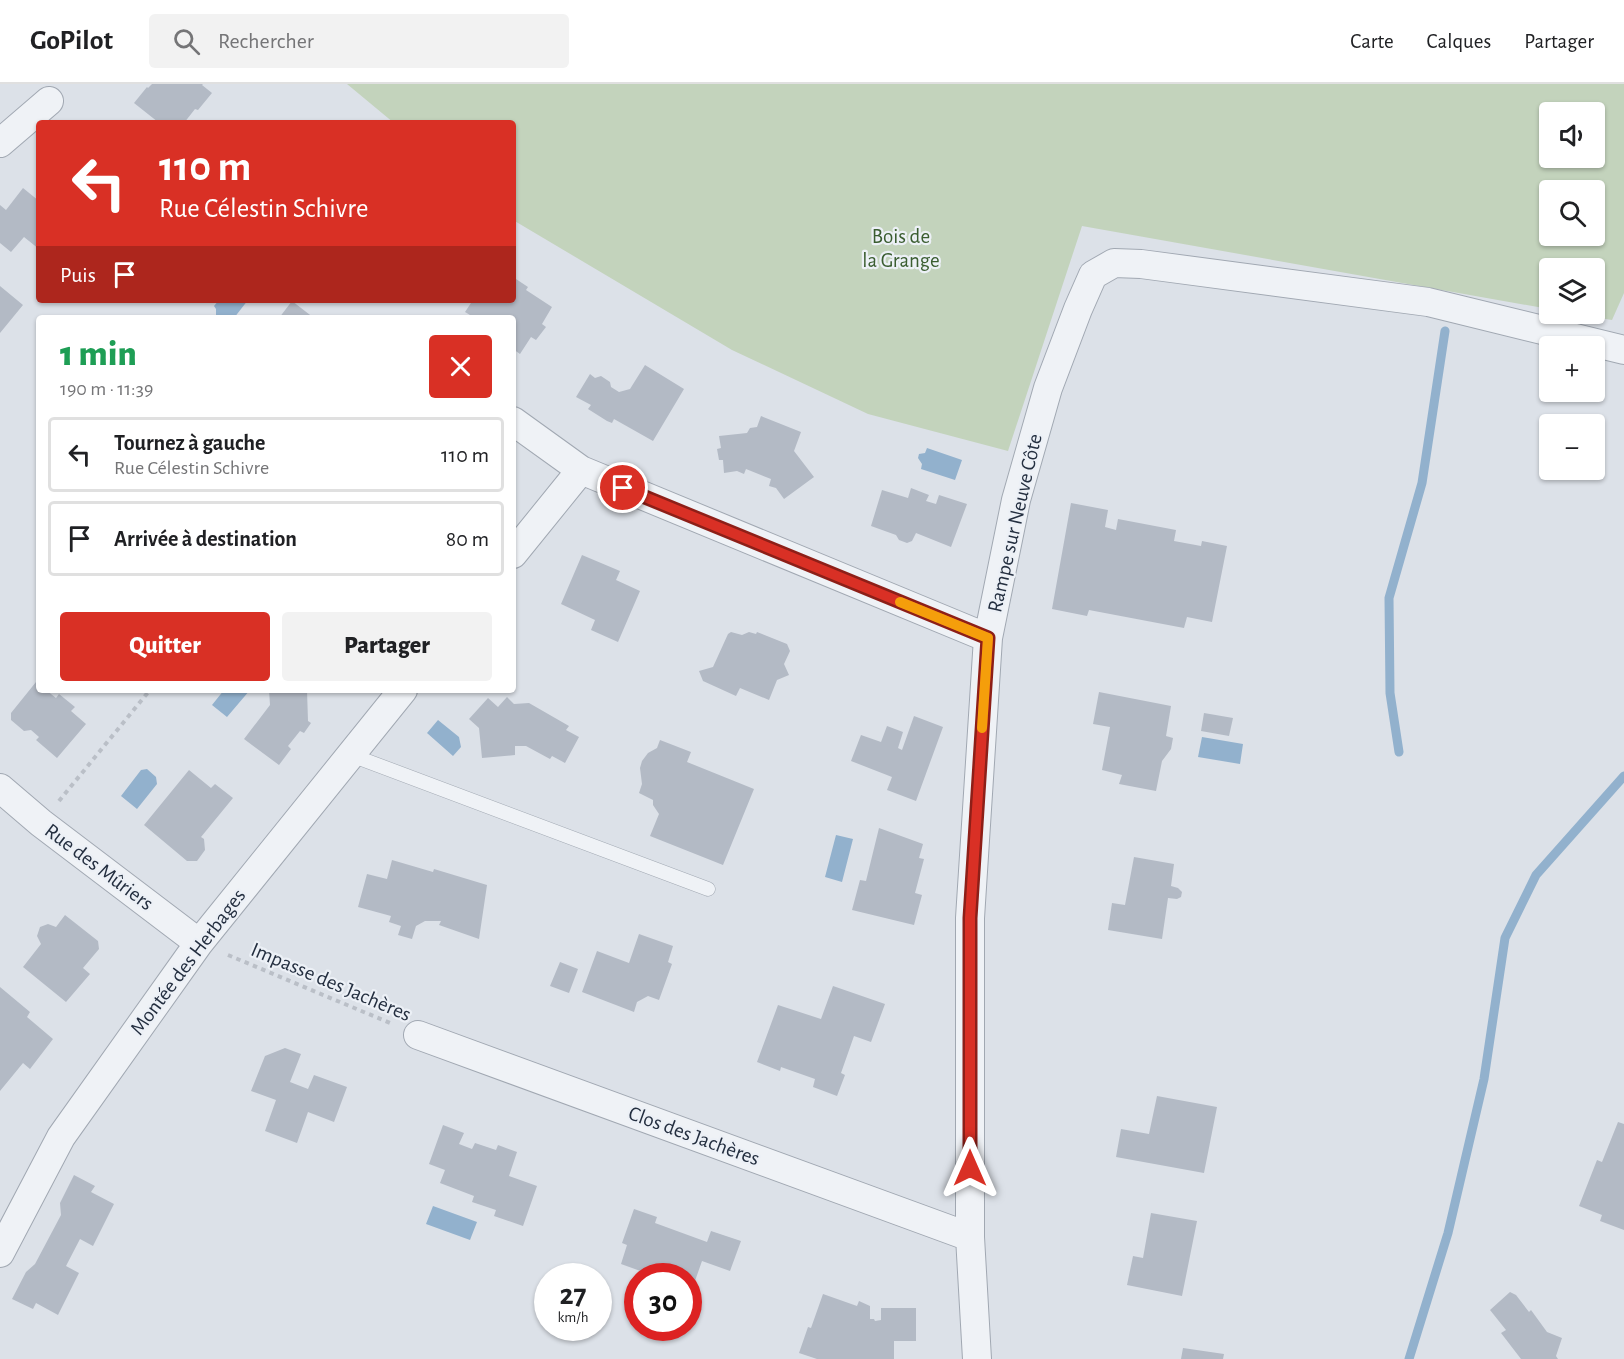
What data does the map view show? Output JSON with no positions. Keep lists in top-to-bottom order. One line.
{"streets":{"street":["Rampe sur Neuve Côte","Rue des Mûriers","Montée des Herbages","Clos des Jachères"],"path":["Impasse des Jachères"]},"crossings":[["Rampe sur Neuve Côte","Clos des Jachères"],["Rue des Mûriers","Montée des Herbages"],["Rue des Mûriers","Impasse des Jachères"],["Montée des Herbages","Impasse des Jachères"],["Impasse des Jachères","Clos des Jachères"]],"parks":["Bois de la Grange"],"page":{"header":"GoPilot","search":"Rechercher","nav":["Carte","Calques","Partager"],"map_buttons":["+","−"],"turn":["110 m","Rue Célestin Schivre"],"then":"Puis","heading":["1 min","190 m · 11:39"],"list":[{"name":"Tournez à gauche","note":"Rue Célestin Schivre","value":"110 m"},{"name":"Arrivée à destination","value":"80 m"}],"buttons":["Quitter","Partager"],"speed":"27 km/h","limit":"30"}}
